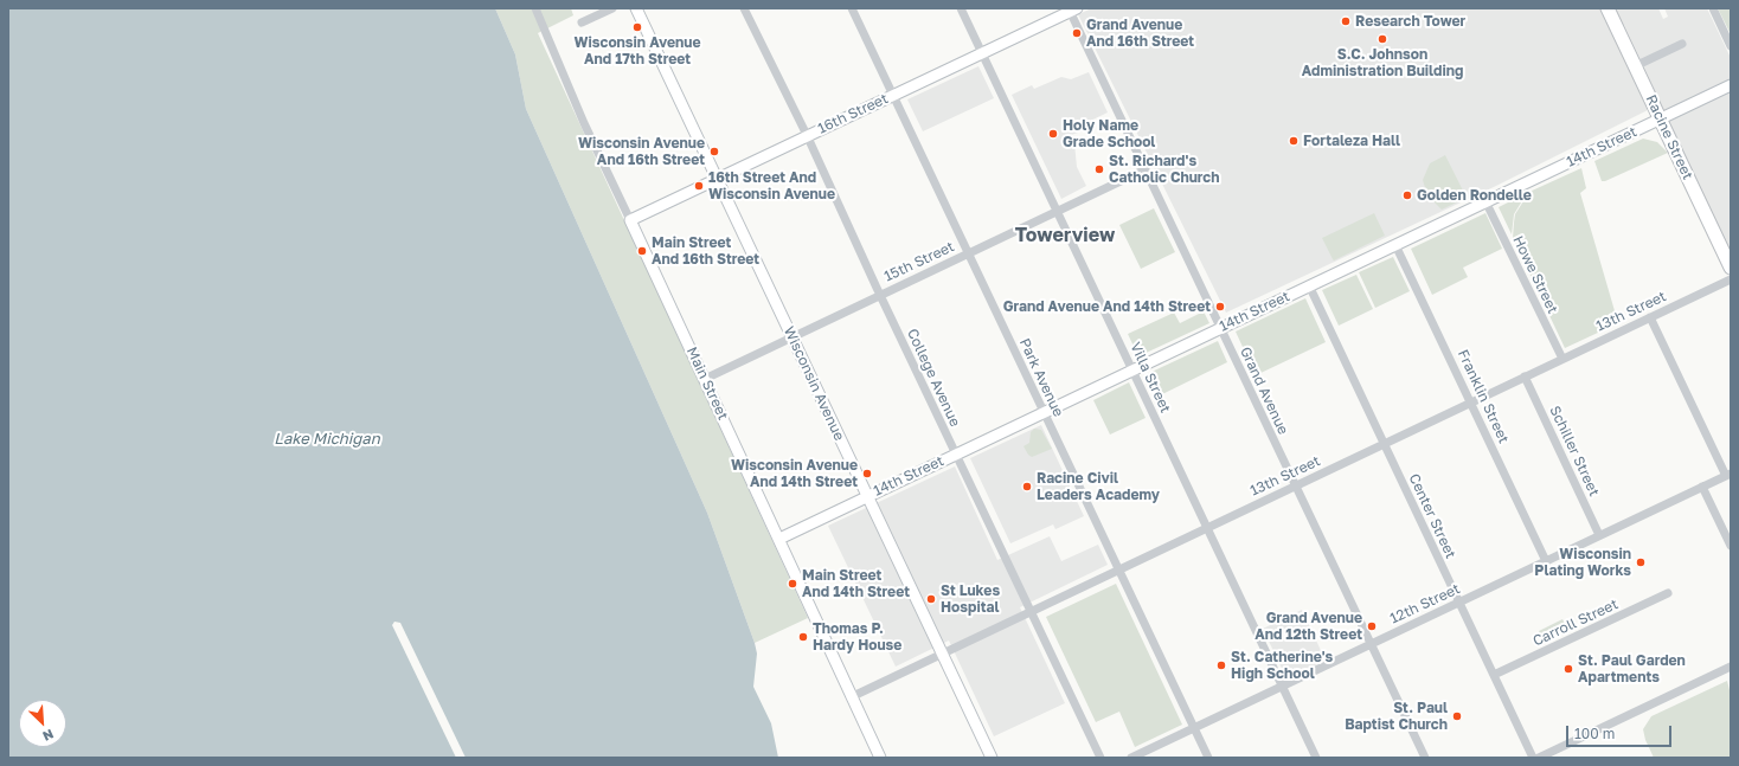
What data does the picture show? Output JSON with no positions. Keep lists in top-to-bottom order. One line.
{"streets":{"main road":["Racine Street"],"street":["16th Street","14th Street","15th Street","Howe Street","13th Street","College Avenue","Park Avenue","Villa Street","Main Street","Wisconsin Avenue","Grand Avenue","Franklin Street","Schiller Street","Center Street","12th Street","Carroll Street"]},"crossings":[["16th Street","College Avenue"],["16th Street","Park Avenue"],["16th Street","Villa Street"],["16th Street","Main Street"],["16th Street","Wisconsin Avenue"],["16th Street","Grand Avenue"],["Racine Street","14th Street"],["14th Street","Howe Street"],["14th Street","College Avenue"],["14th Street","Park Avenue"],["14th Street","Villa Street"],["14th Street","Main Street"],["14th Street","Wisconsin Avenue"],["14th Street","Grand Avenue"],["14th Street","Franklin Street"],["14th Street","Center Street"],["15th Street","College Avenue"],["15th Street","Park Avenue"],["15th Street","Villa Street"],["15th Street","Main Street"],["15th Street","Wisconsin Avenue"],["15th Street","Grand Avenue"],["Howe Street","13th Street"],["13th Street","College Avenue"],["13th Street","Park Avenue"],["13th Street","Villa Street"],["13th Street","Main Street"],["13th Street","Wisconsin Avenue"],["13th Street","Grand Avenue"],["13th Street","Franklin Street"],["13th Street","Schiller Street"],["13th Street","Center Street"],["Park Avenue","12th Street"],["Villa Street","12th Street"],["Grand Avenue","12th Street"],["Franklin Street","12th Street"],["Schiller Street","12th Street"],["Center Street","12th Street"],["Center Street","Carroll Street"]],"districts":["Towerview"],"water":["Lake Michigan"],"places":["Research Tower","Wisconsin Avenue And 17th Street","Grand Avenue And 16th Street","S.C. Johnson Administration Building","Holy Name Grade School","Fortaleza Hall","Wisconsin Avenue And 16th Street","St. Richard's Catholic Church","16th Street And Wisconsin Avenue","Golden Rondelle","Main Street And 16th Street","Grand Avenue And 14th Street","Wisconsin Avenue And 14th Street","Racine Civil Leaders Academy","Wisconsin Plating Works","Main Street And 14th Street","St Lukes Hospital","Grand Avenue And 12th Street","Thomas P. Hardy House","St. Catherine's High School","St. Paul Garden Apartments","St. Paul Baptist Church"],"scale_bar":"100 m","north":"bottom right"}
